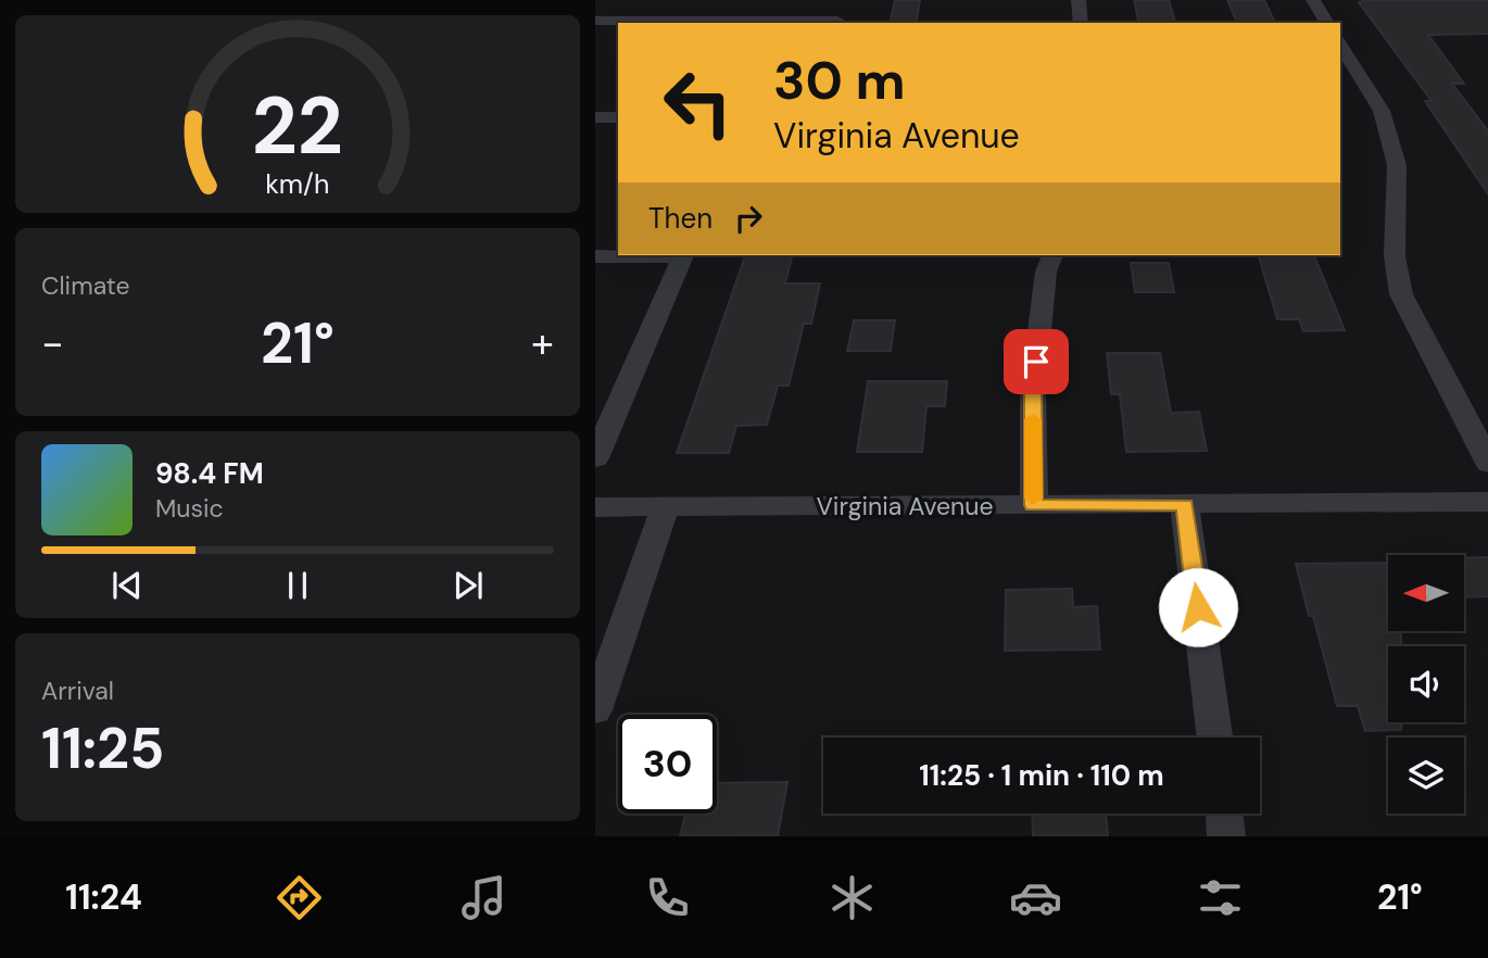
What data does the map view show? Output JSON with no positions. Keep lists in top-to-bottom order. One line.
{"streets":{"street":["Virginia Avenue"]},"north":"left","page":{"turn":["30 m","Virginia Avenue"],"then":"Then","tile":["Climate",["Arrival","11:25"]],"heat":["−","21°","+"],"song":["98.4 FM","Music"],"limit":"30","trip":"11:25 · 1 min · 110 m","tabs":["11:24","21°"],"gauge":["22","km/h"]}}
